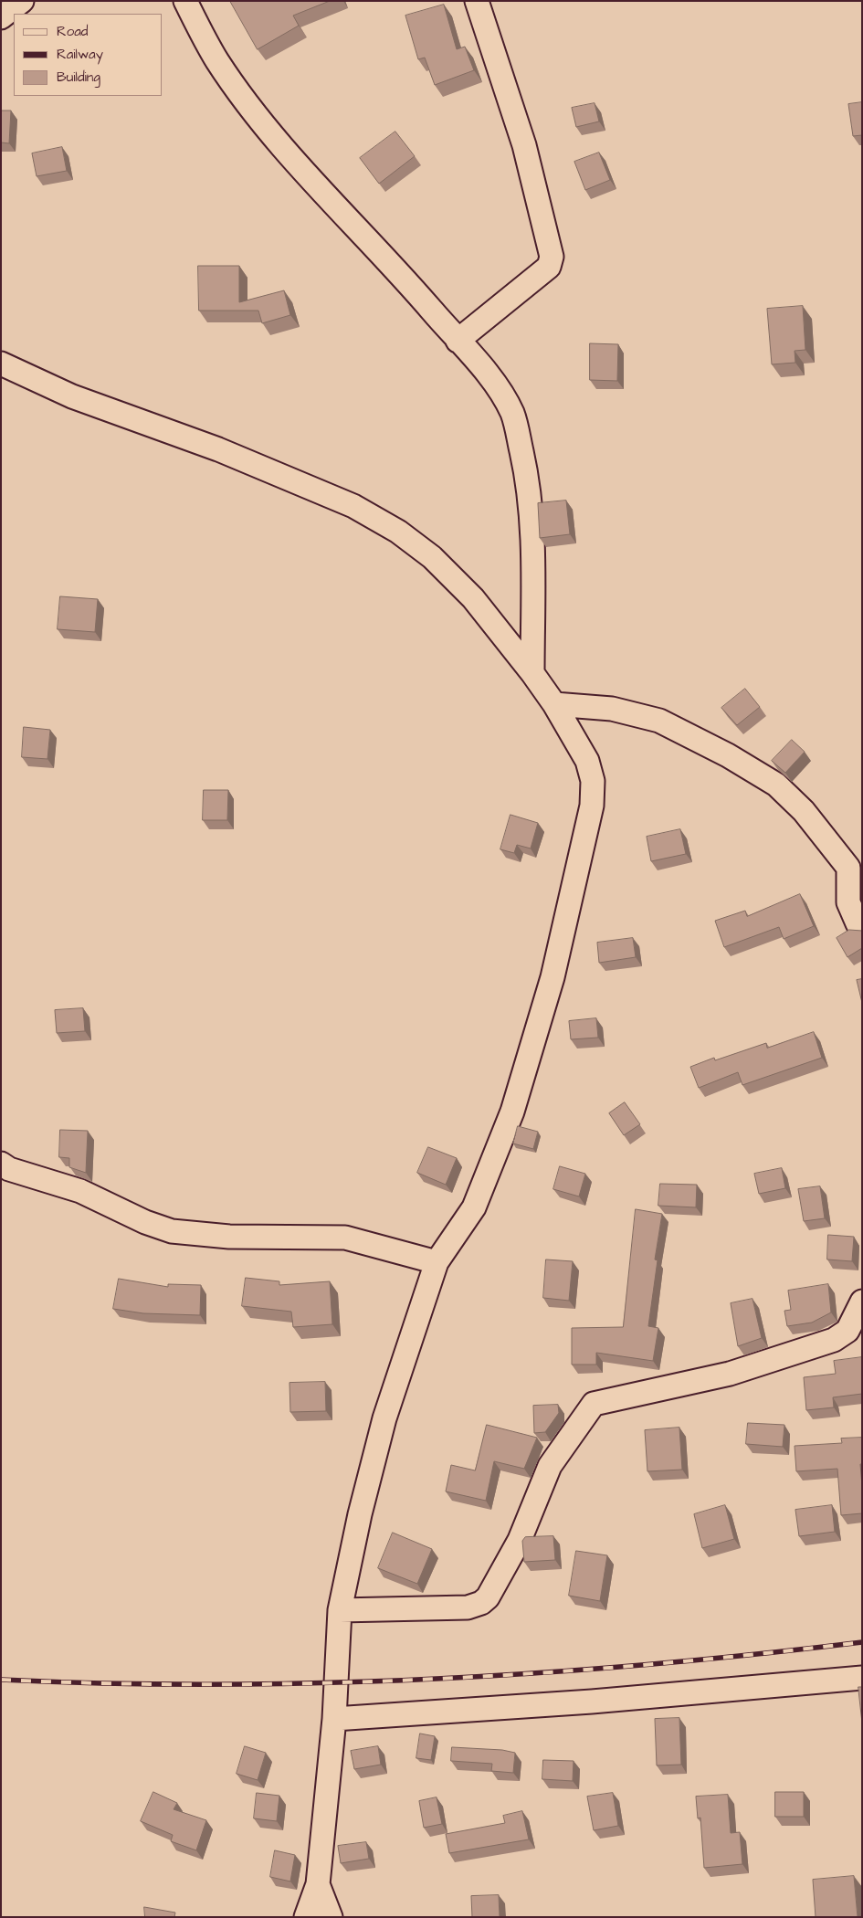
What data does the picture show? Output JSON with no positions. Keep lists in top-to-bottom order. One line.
{"legend":["Road","Railway","Building"]}
